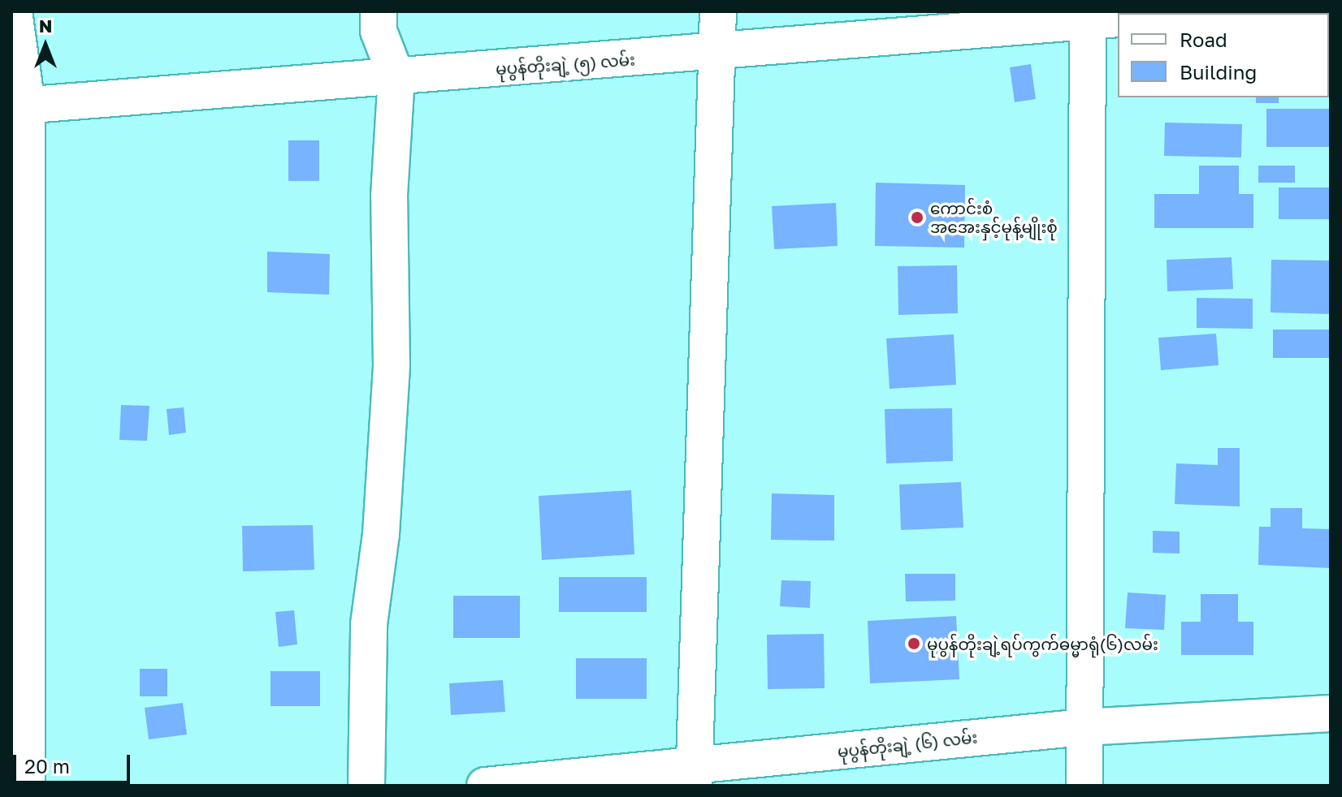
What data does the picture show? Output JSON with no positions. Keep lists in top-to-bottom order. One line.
{"streets":{"street":["မုပွန်တိုးချဲ့ (၅) လမ်း","မုပွန်တိုးချဲ့ (၆) လမ်း"]},"places":["ကောင်းစံ အအေးနှင့်မုန့်မျိုးစုံ","မုပွန်တိုးချဲ့ရပ်ကွက်ဓမ္မာရုံ(၆)လမ်း"],"legend":["Road","Building"],"scale_bar":"20 m","north":"top"}
